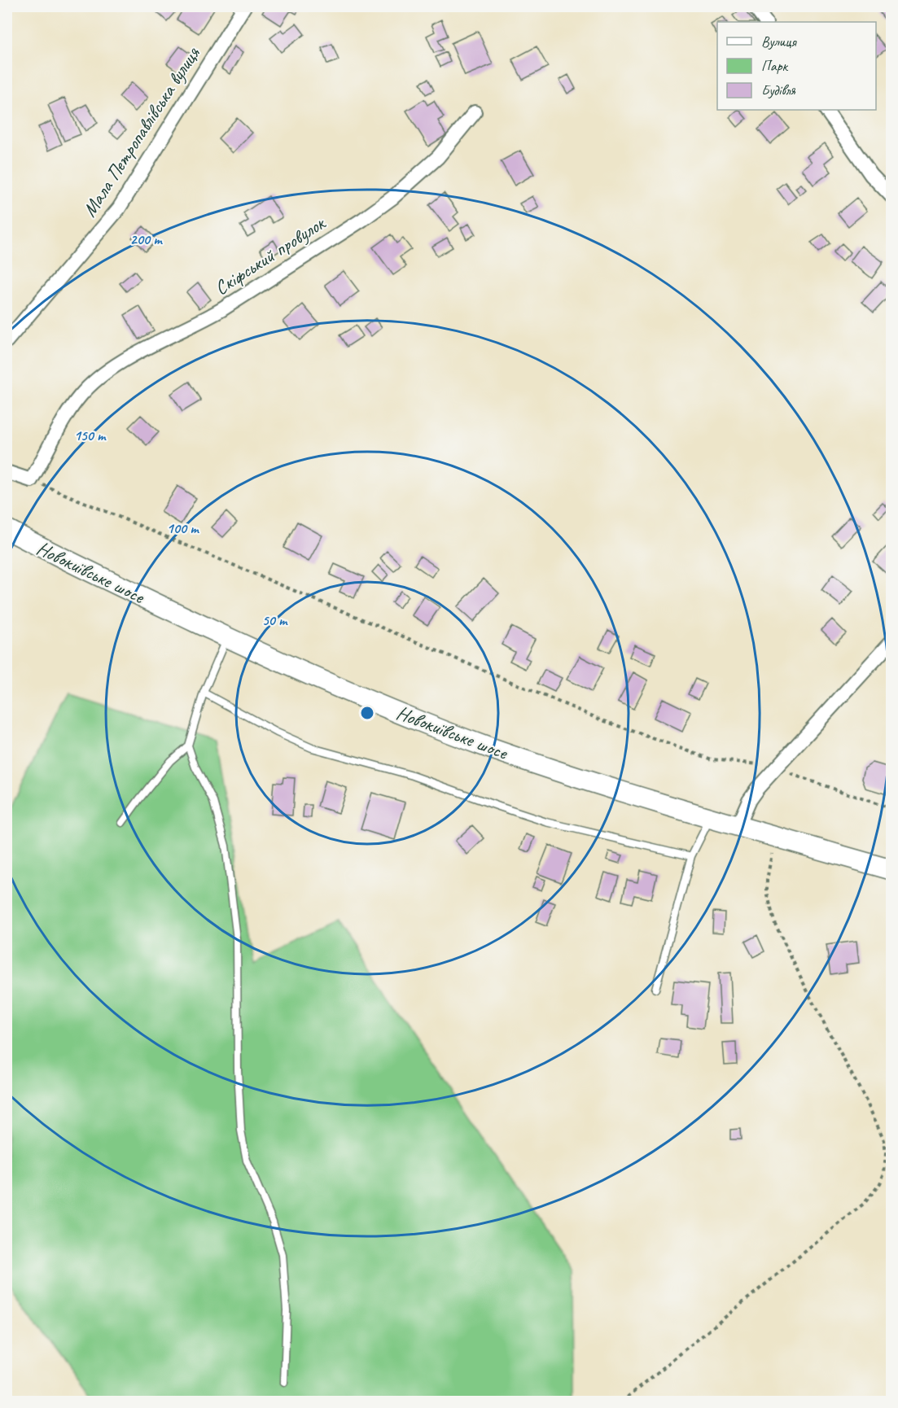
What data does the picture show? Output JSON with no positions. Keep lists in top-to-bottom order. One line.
{"streets":{"main road":["Новокиївське шосе"],"street":["Мала Петропавлівська вулиця","Скіфський провулок"]},"legend":["Вулиця","Парк","Будівля"],"rings":["200 m","150 m","100 m","50 m"]}
